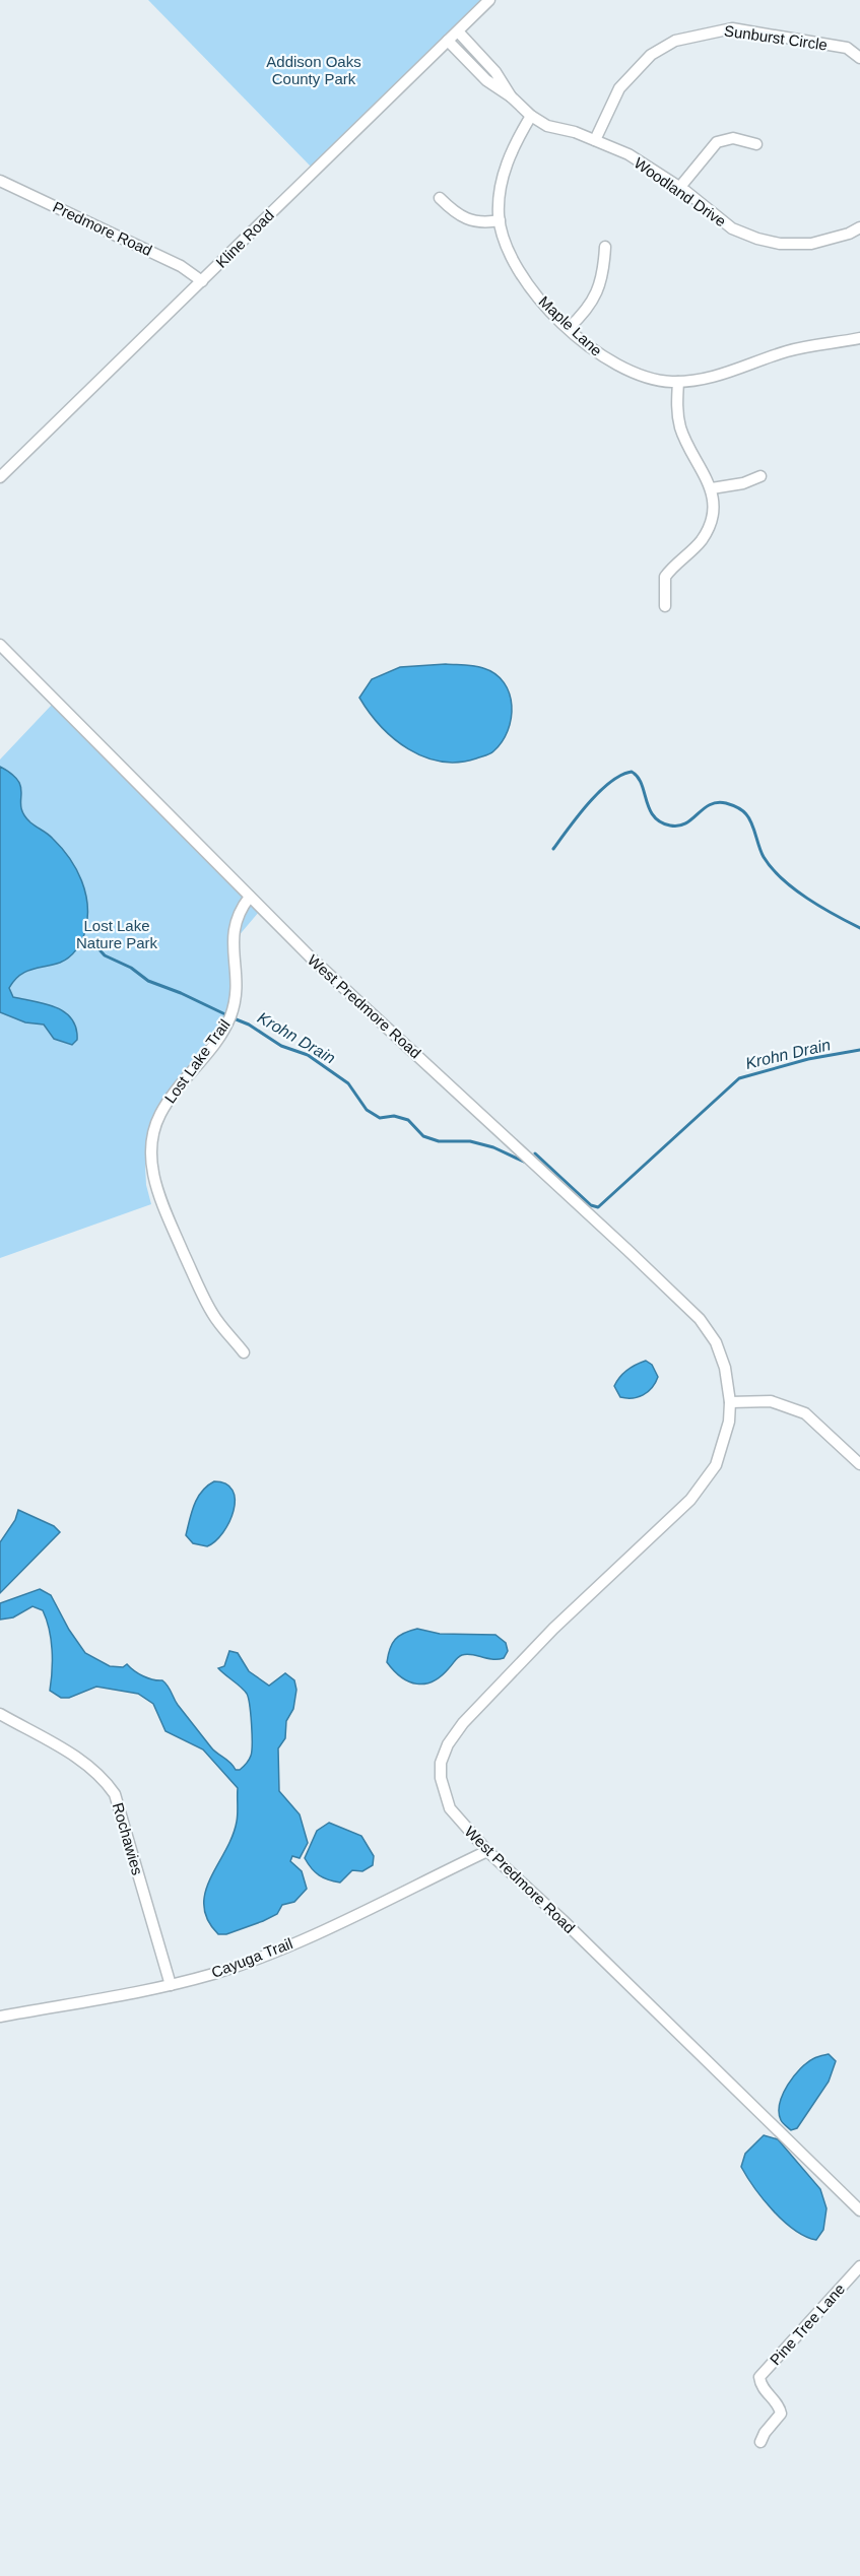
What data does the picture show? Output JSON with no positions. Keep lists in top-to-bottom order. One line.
{"streets":{"street":["Sunburst Circle","Woodland Drive","Predmore Road","Kline Road","Maple Lane","West Predmore Road","Lost Lake Trail","Rochawies","Cayuga Trail","Pine Tree Lane"]},"crossings":[["Sunburst Circle","Woodland Drive"],["Woodland Drive","Kline Road"],["Woodland Drive","Maple Lane"],["Predmore Road","Kline Road"],["West Predmore Road","Lost Lake Trail"],["West Predmore Road","Cayuga Trail"],["Rochawies","Cayuga Trail"]],"water":["Krohn Drain"],"parks":["Addison Oaks County Park","Lost Lake Nature Park"]}
